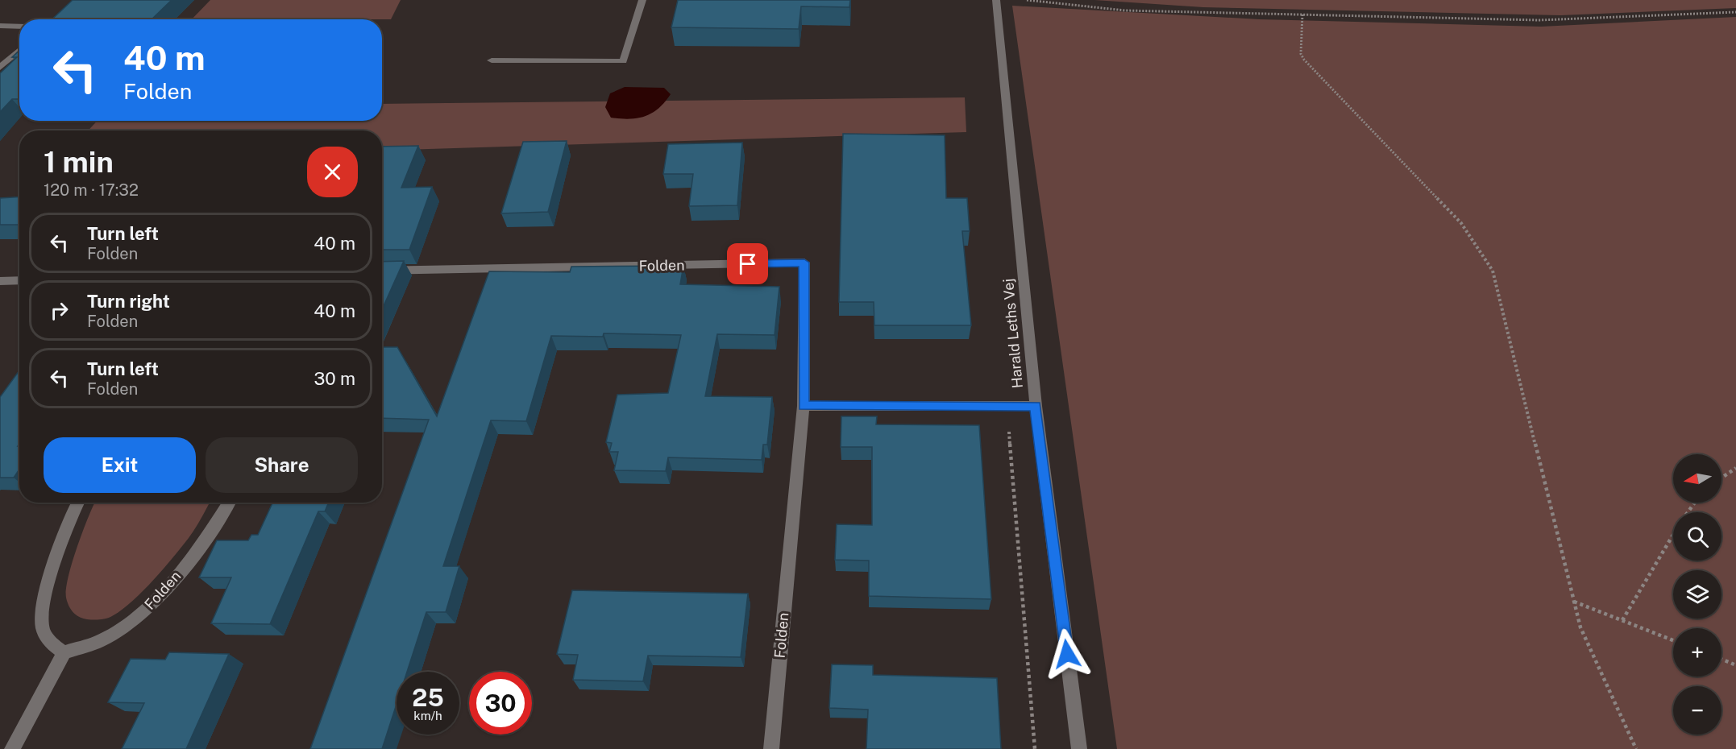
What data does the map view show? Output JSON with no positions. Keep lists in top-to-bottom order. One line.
{"streets":{"street":["Folden","Harald Leths Vej"]},"north":"left","page":{"turn":["40 m","Folden"],"heading":["1 min","120 m · 17:32"],"list":[{"name":"Turn left","note":"Folden","value":"40 m"},{"name":"Turn right","note":"Folden","value":"40 m"},{"name":"Turn left","note":"Folden","value":"30 m"}],"buttons":["Exit","Share"],"map_buttons":["+","−"],"speed":"25 km/h","limit":"30"}}
